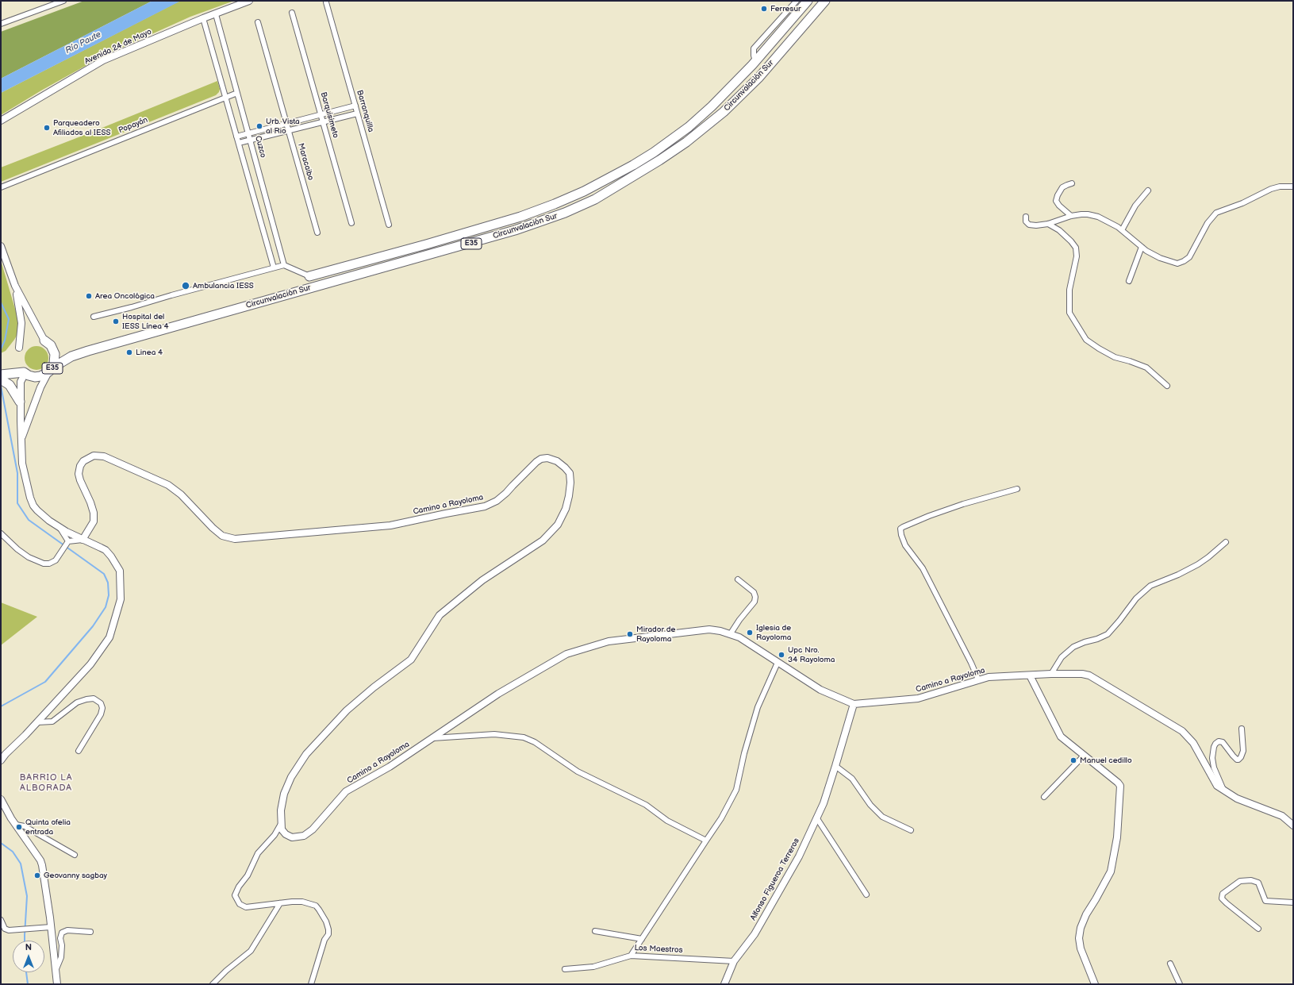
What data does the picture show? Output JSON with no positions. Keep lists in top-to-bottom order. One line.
{"streets":{"highway":["Circunvalación Sur","E35"],"street":["Avenida 24 de Mayo","Barranquilla","Barquisimeto","Popayán","Cuzco","Maracaibo","Camino a Rayoloma","Alfonso Figueroa Terreros","Los Maestros"]},"crossings":[["Avenida 24 de Mayo","Cuzco"],["Circunvalación Sur","E35"],["Popayán","Cuzco"],["Camino a Rayoloma","Alfonso Figueroa Terreros"],["Alfonso Figueroa Terreros","Los Maestros"]],"districts":["BARRIO LA ALBORADA"],"water":["Río Paute"],"places":["Ferresur","Urb. Vista al Rio","Parqueadero Afiliados al IESS","Ambulancia IESS","Area Oncológica","Hospital del IESS Línea 4","Linea 4","Iglesia de Rayoloma","Mirador de Rayoloma","Upc Nro. 34 Rayoloma","Manuel cedillo","Quinta ofelia entrada","Geovanny sagbay"],"north":"top"}
